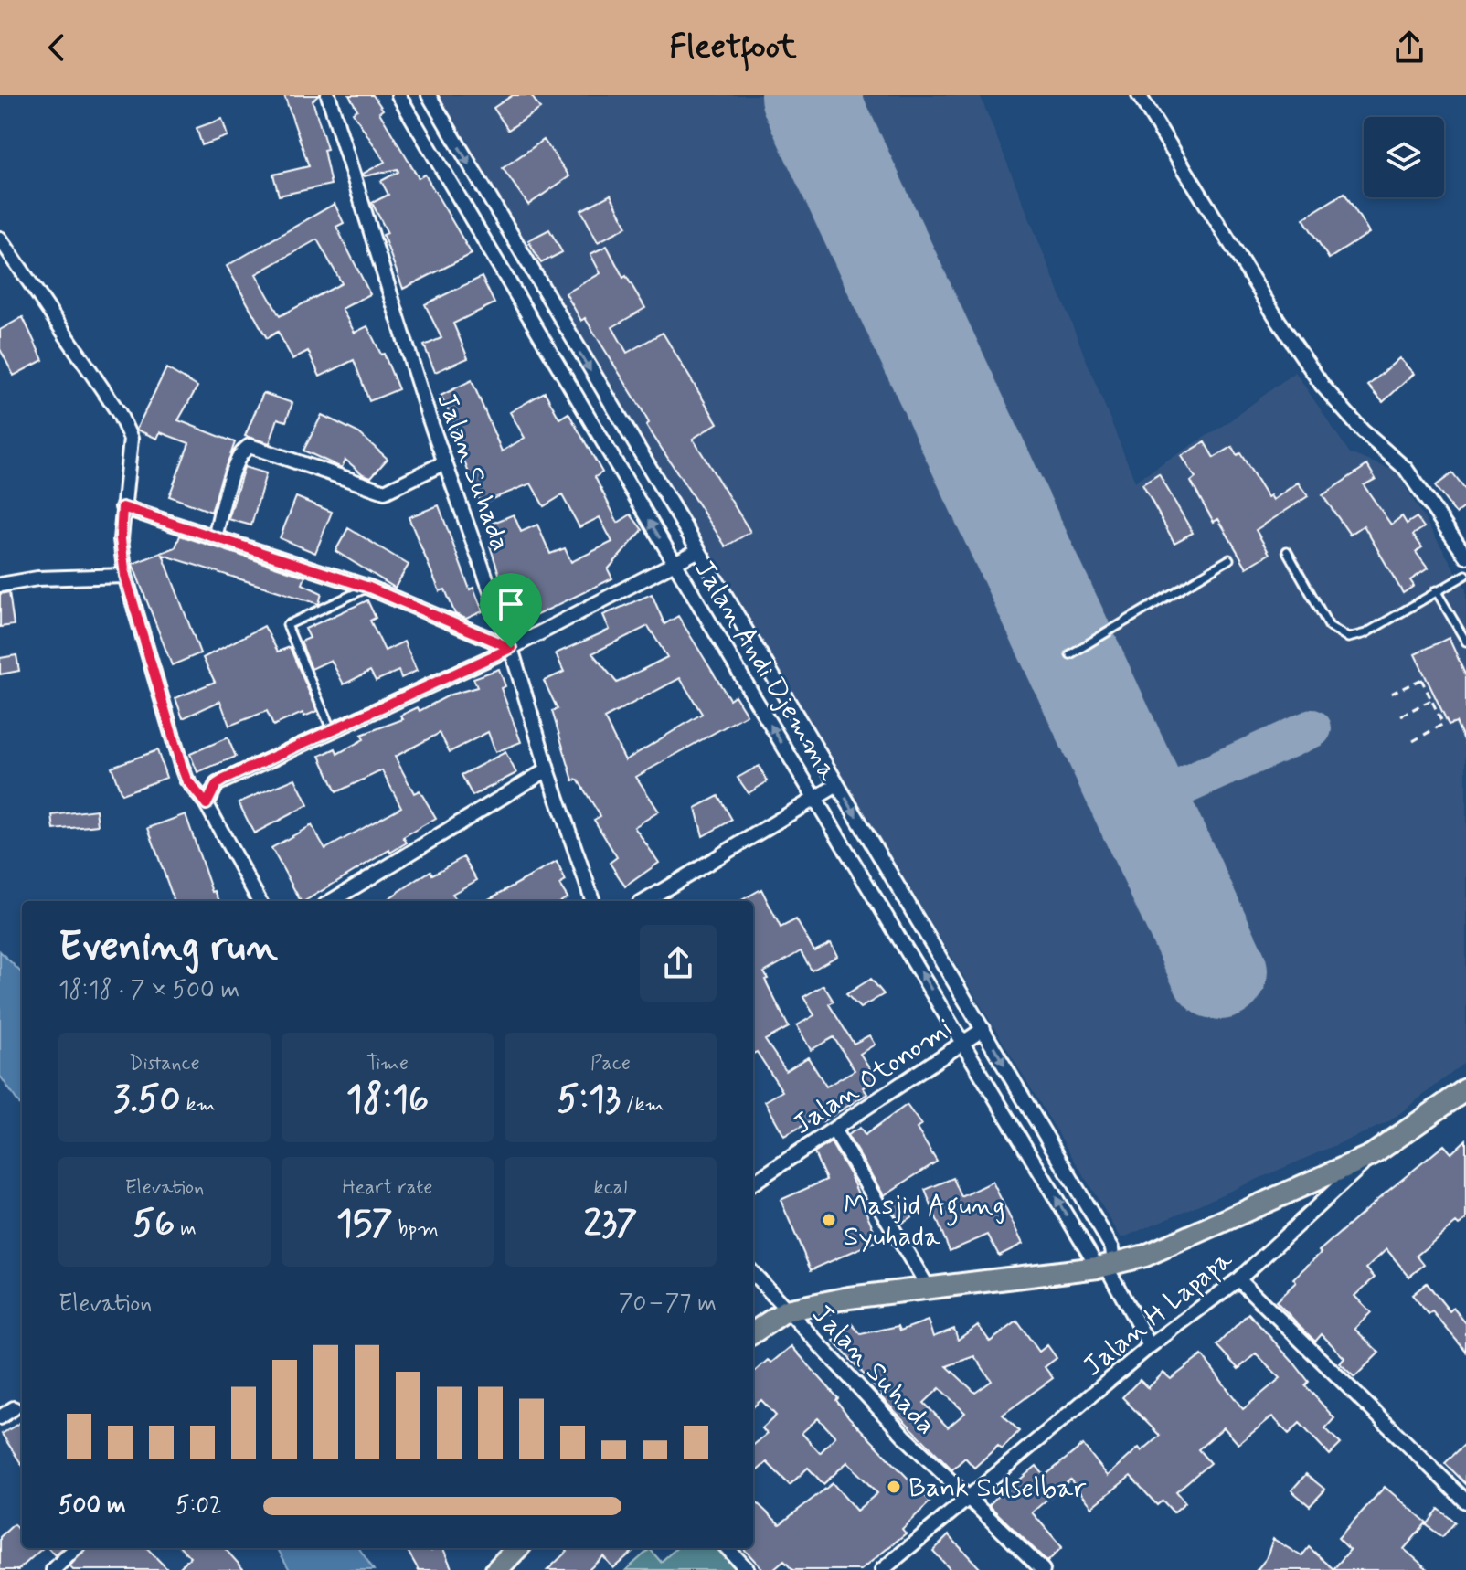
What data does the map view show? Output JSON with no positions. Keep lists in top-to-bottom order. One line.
{"streets":{"street":["Jalan Suhada","Jalan Andi Djemma","Jalan Otonomi","Jalan H Lapapa"]},"crossings":[["Jalan Suhada","Jalan H Lapapa"],["Jalan Andi Djemma","Jalan Otonomi"]],"places":["Masjid Agung Syuhada","Bank Sulselbar"],"page":{"header":"Fleetfoot","heading":["Evening run","18:18 · 7 × 500 m"],"stats":[["Distance","3.50 km"],["Time","18:16"],["Pace","5:13 /km"],["Elevation","56 m"],["Heart rate","157 bpm"],["kcal","237"]],"chart":["Elevation","70–77 m"],"list":[{"name":"500 m","note":"5:02"}]}}
